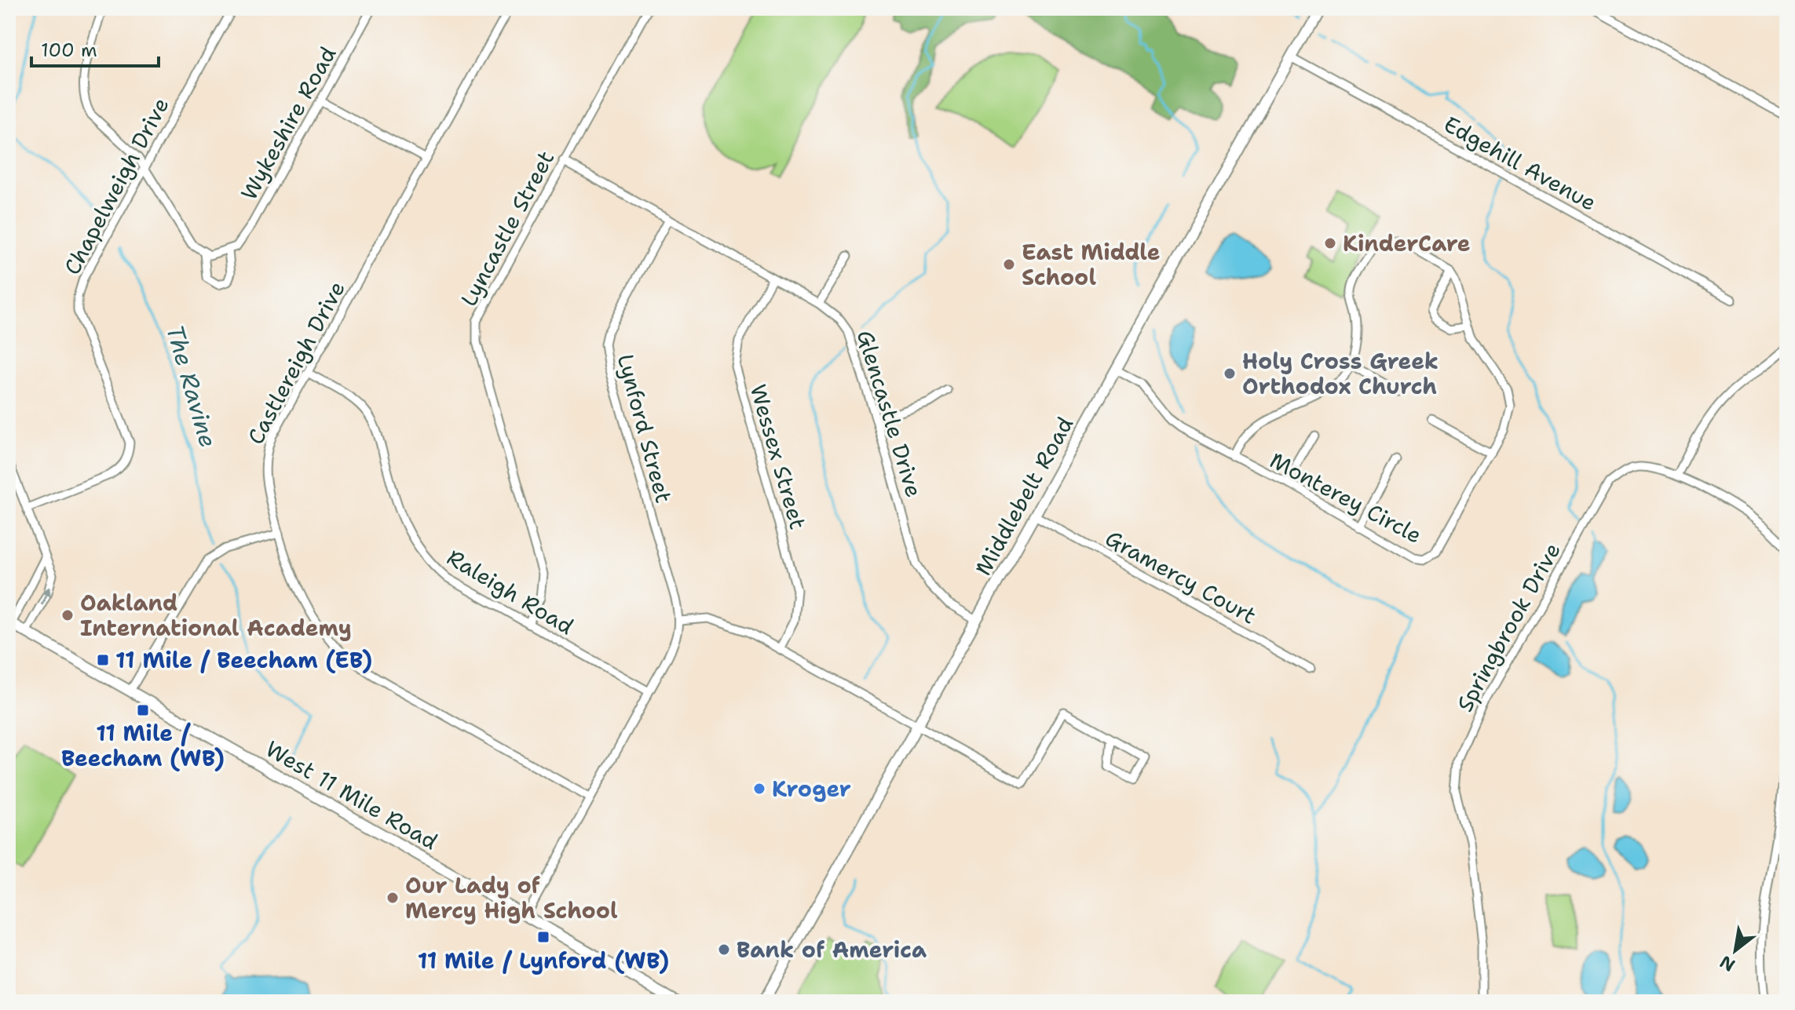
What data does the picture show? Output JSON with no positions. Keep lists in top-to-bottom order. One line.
{"streets":{"street":["Wykeshire Road","Edgehill Avenue","Chapelweigh Drive","Lyncastle Street","Castlereigh Drive","Glencastle Drive","Lynford Street","Wessex Street","Middlebelt Road","Monterey Circle","Gramercy Court","Raleigh Road","Springbrook Drive","West 11 Mile Road"]},"crossings":[["Edgehill Avenue","Middlebelt Road"],["Lyncastle Street","Glencastle Drive"],["Lyncastle Street","Raleigh Road"],["Castlereigh Drive","Raleigh Road"],["Glencastle Drive","Lynford Street"],["Glencastle Drive","Wessex Street"],["Glencastle Drive","Middlebelt Road"],["Middlebelt Road","Monterey Circle"],["Middlebelt Road","Gramercy Court"]],"water":["The Ravine"],"places":{"other":["KinderCare","East Middle School","Holy Cross Greek Orthodox Church","Oakland International Academy","Kroger","Our Lady of Mercy High School","Bank of America"],"transit":["11 Mile / Beecham (EB)","11 Mile / Beecham (WB)","11 Mile / Lynford (WB)"]},"scale_bar":"100 m","north":"bottom left"}
